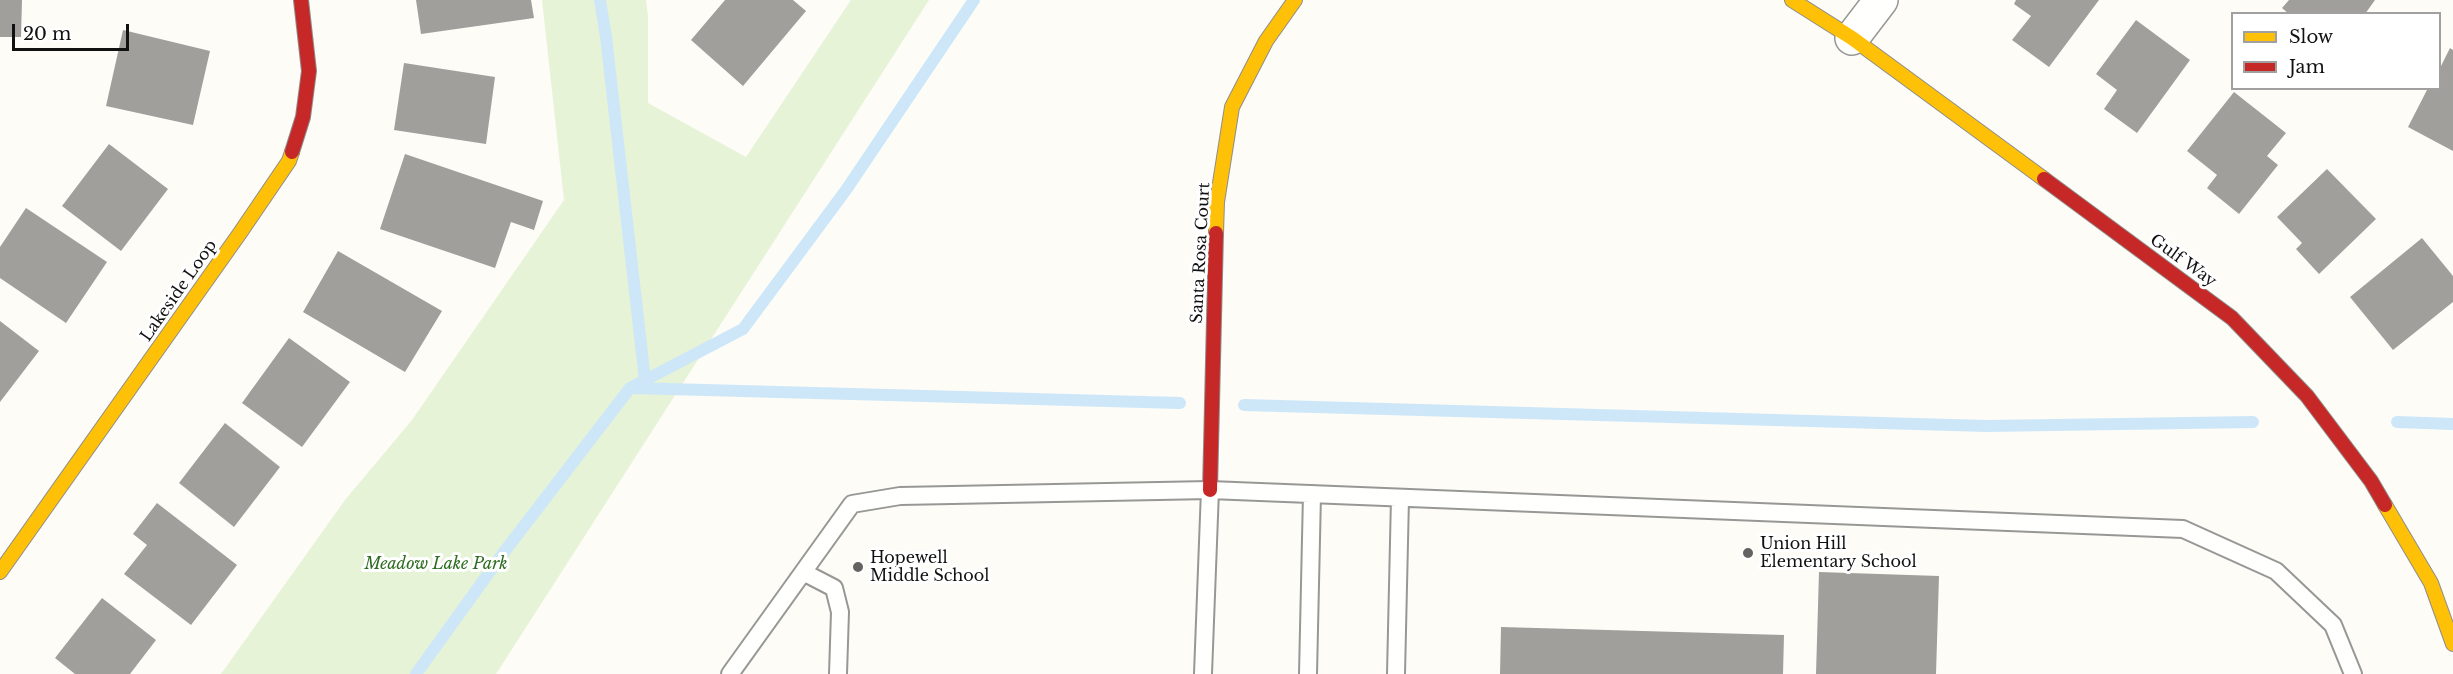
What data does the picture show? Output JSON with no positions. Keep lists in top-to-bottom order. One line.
{"streets":{"street":["Santa Rosa Court","Gulf Way","Lakeside Loop"]},"parks":["Meadow Lake Park"],"places":["Union Hill Elementary School","Hopewell Middle School"],"legend":["Slow","Jam"],"scale_bar":"20 m"}
